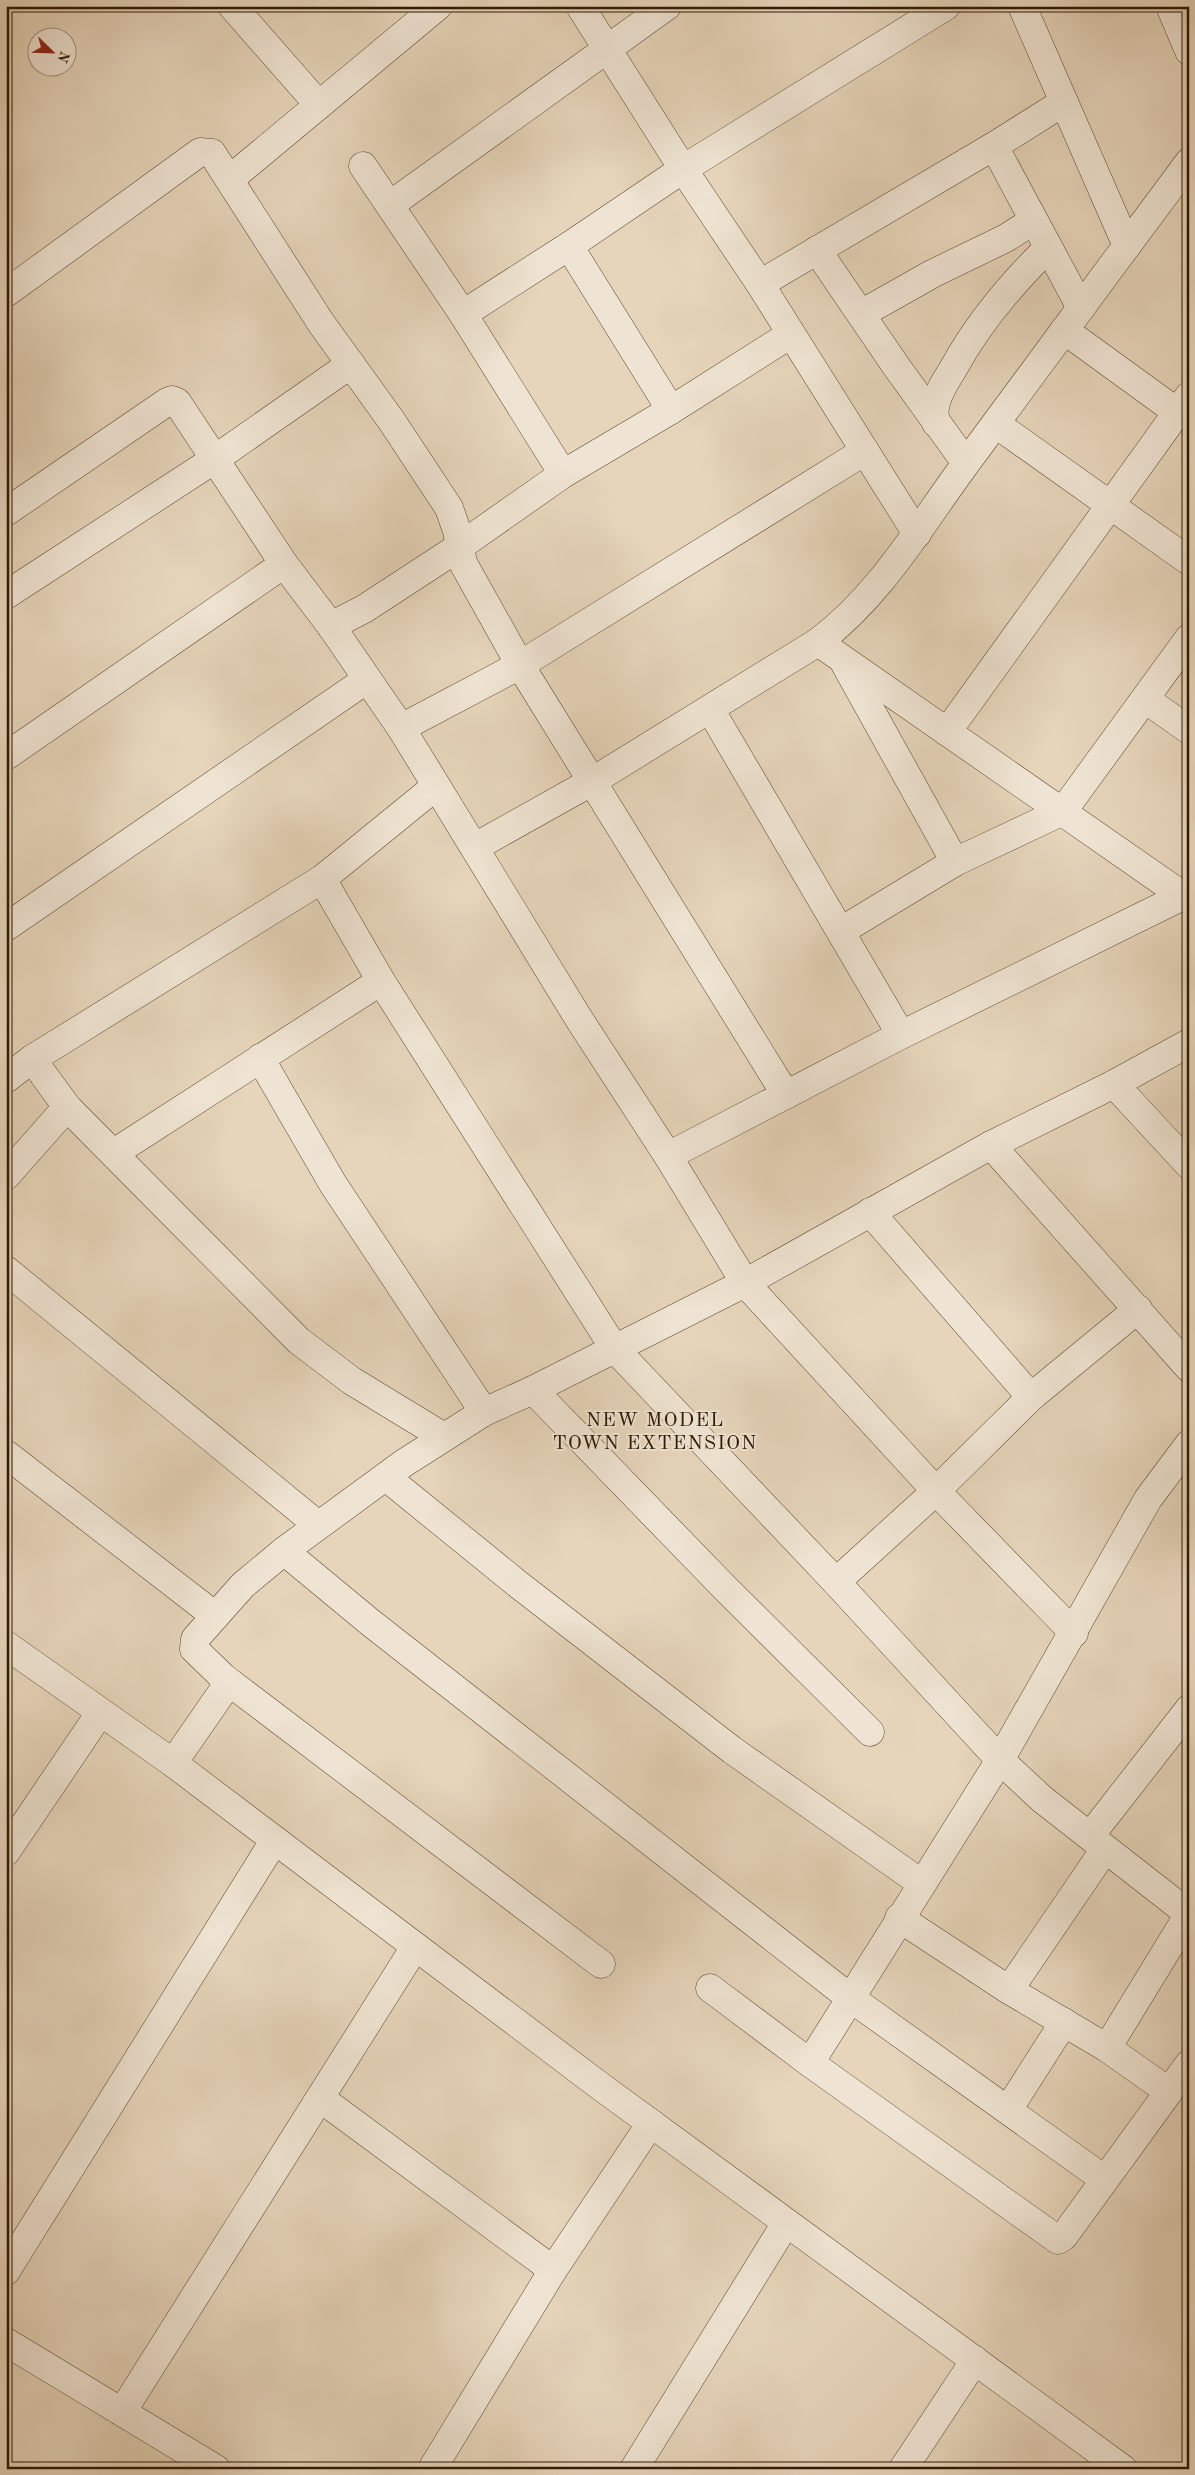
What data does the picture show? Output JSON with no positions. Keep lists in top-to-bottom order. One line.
{"districts":["NEW MODEL TOWN EXTENSION"],"north":"bottom right"}
